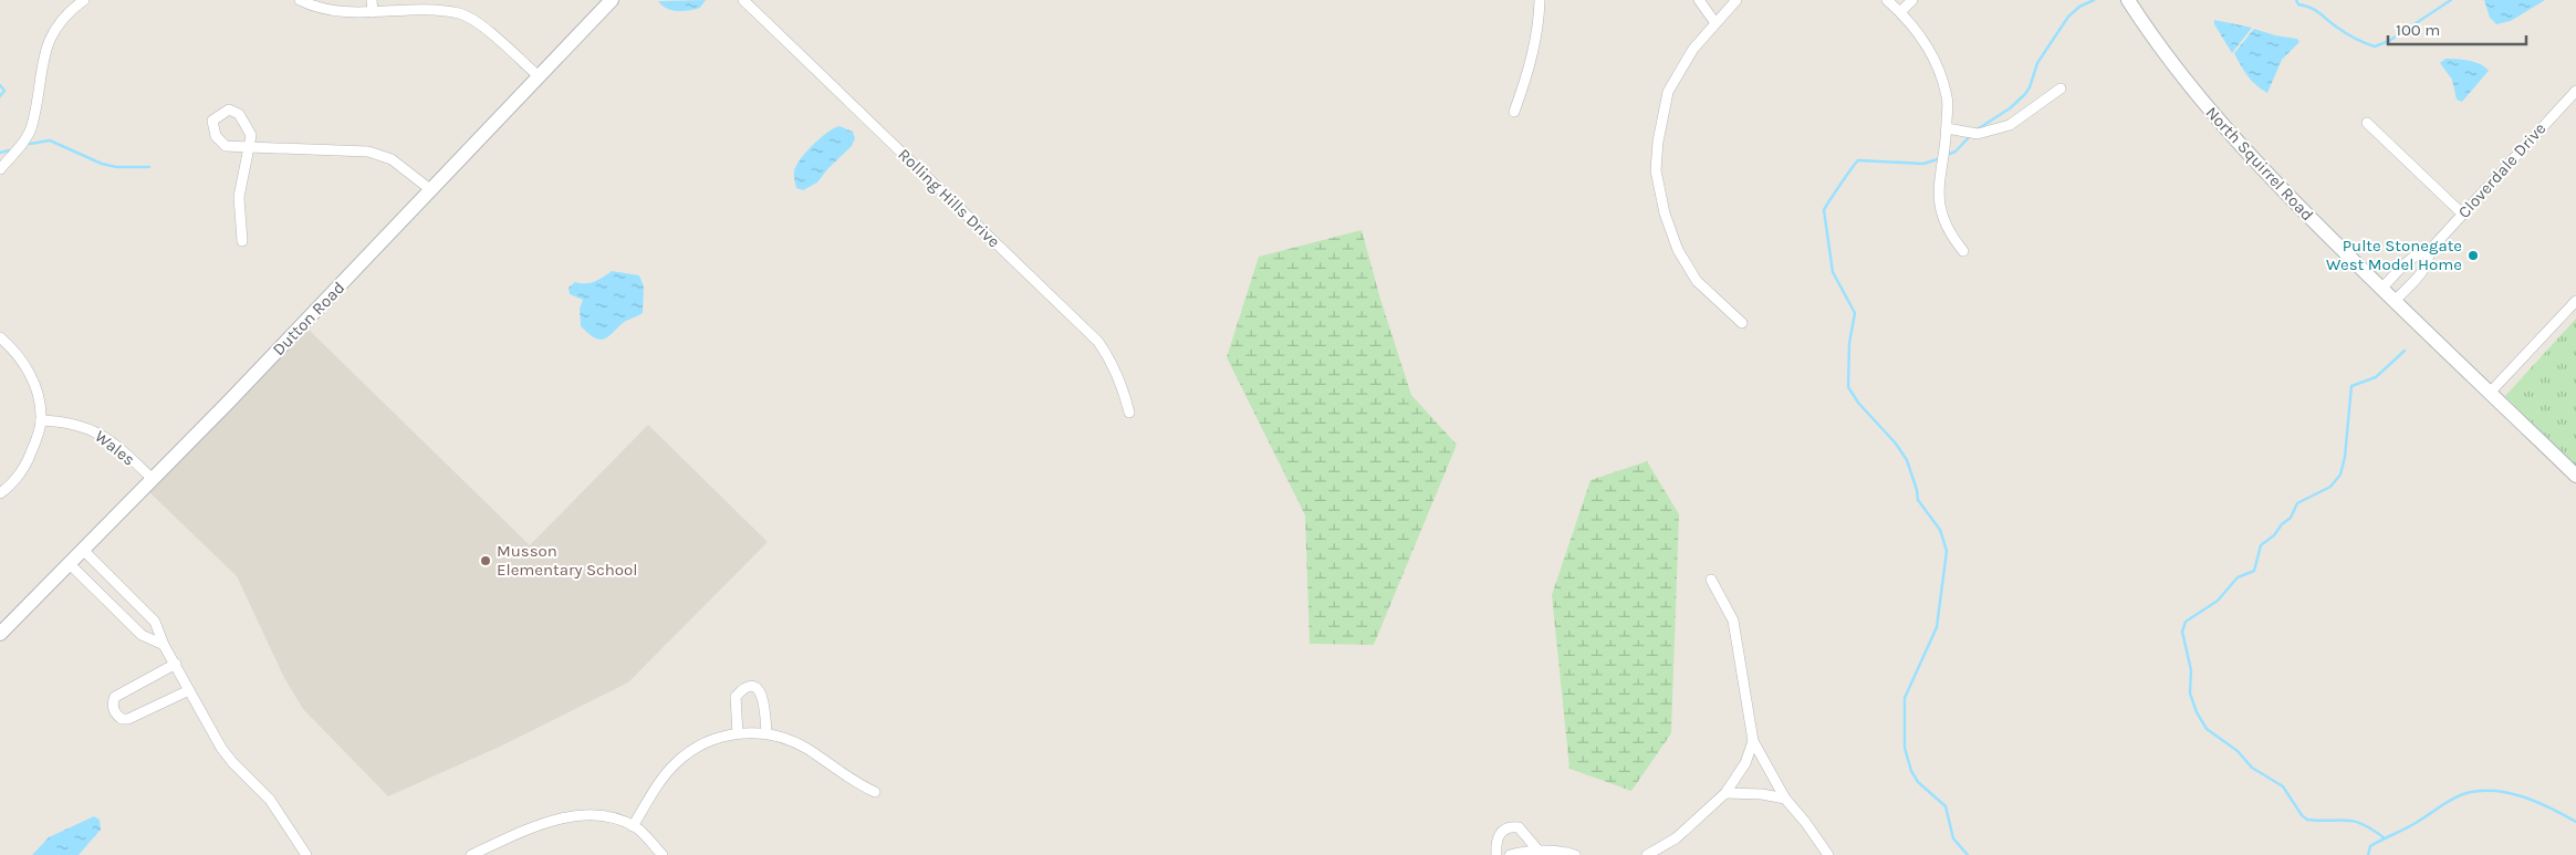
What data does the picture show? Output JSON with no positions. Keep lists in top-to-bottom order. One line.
{"streets":{"street":["North Squirrel Road","Cloverdale Drive","Rolling Hills Drive","Dutton Road","Wales"]},"crossings":[["North Squirrel Road","Cloverdale Drive"],["Dutton Road","Wales"]],"places":["Pulte Stonegate West Model Home","Musson Elementary School"],"scale_bar":"100 m"}
